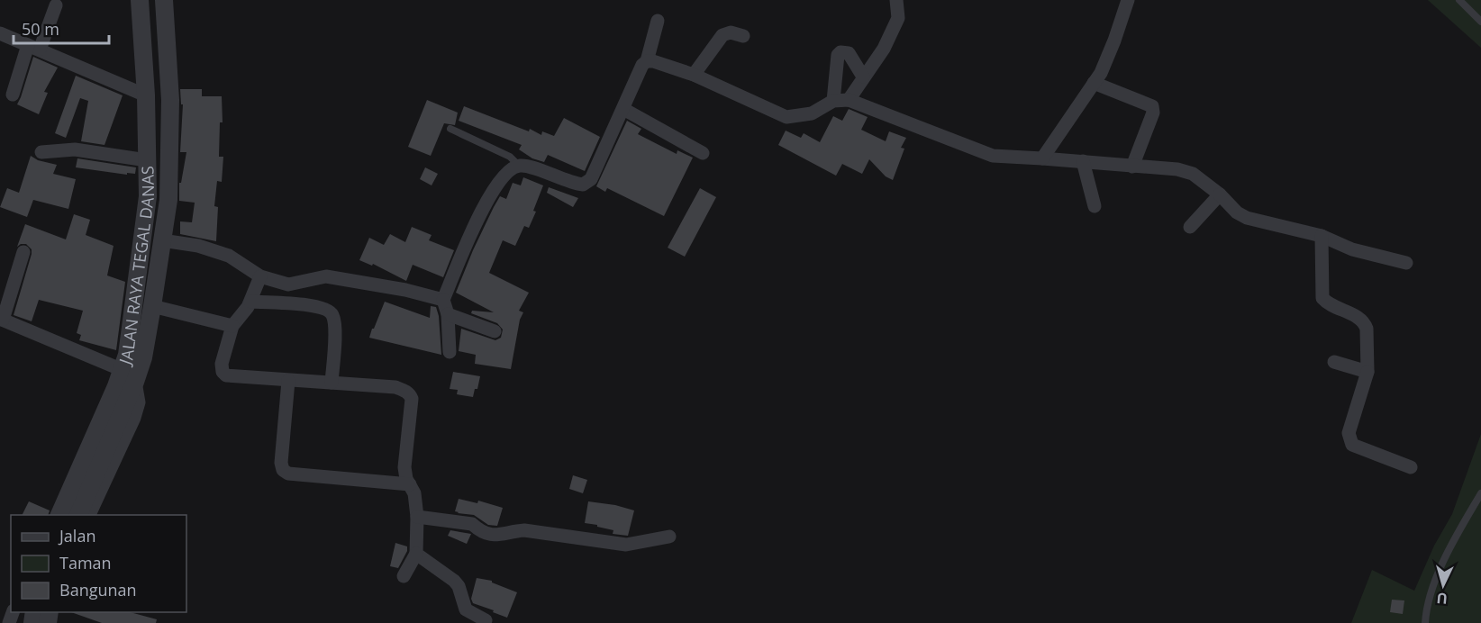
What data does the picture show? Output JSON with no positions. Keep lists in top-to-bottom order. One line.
{"streets":{"street":["JALAN RAYA TEGAL DANAS"]},"legend":["Jalan","Taman","Bangunan"],"scale_bar":"50 m","north":"bottom"}
